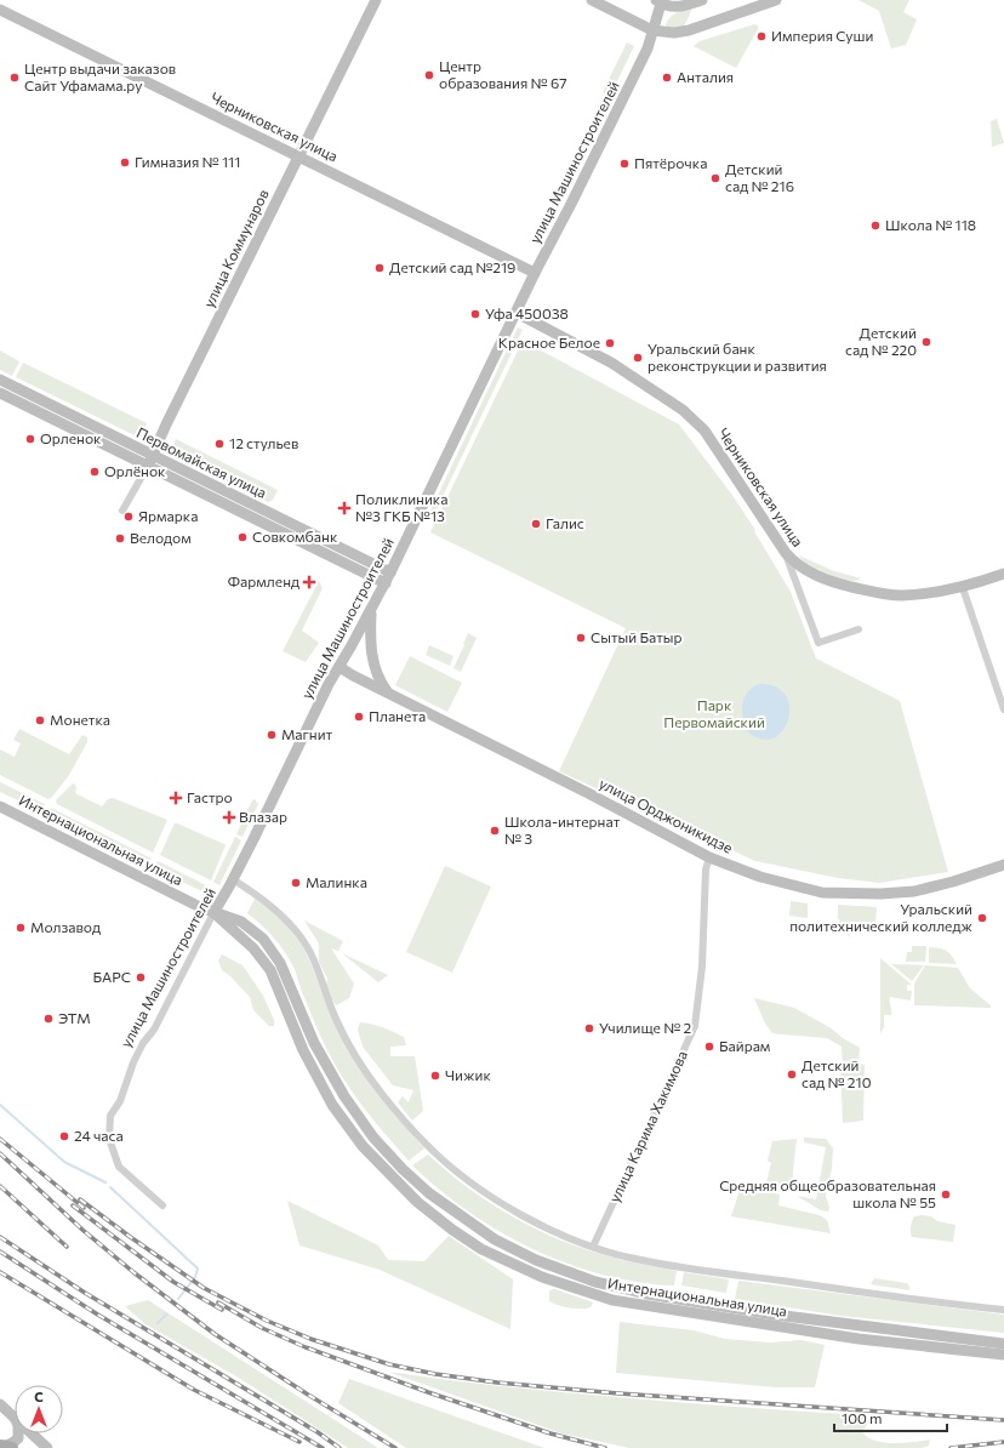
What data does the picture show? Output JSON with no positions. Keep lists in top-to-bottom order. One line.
{"streets":{"main road":["Черниковская улица","улица Машиностроителей","улица Коммунаров","Первомайская улица","улица Орджоникидзе","Интернациональная улица"],"street":["улица Карима Хакимова"]},"crossings":[["Черниковская улица","улица Машиностроителей"],["Черниковская улица","улица Коммунаров"],["улица Машиностроителей","Первомайская улица"],["улица Машиностроителей","улица Орджоникидзе"],["улица Машиностроителей","Интернациональная улица"],["улица Коммунаров","Первомайская улица"],["улица Орджоникидзе","улица Карима Хакимова"]],"parks":["Парк Первомайский"],"places":{"other":["Империя Суши","Центр образования № 67","Центр выдачи заказов Сайт Уфамама.ру","Анталия","Гимназия № 111","Пятёрочка","Детский сад № 216","Школа № 118","Детский сад №219","Уфа 450038","Детский сад № 220","Красное Белое","Уральский банк реконструкции и развития","Орленок","12 стульев","Орлёнок","Ярмарка","Галис","Совкомбанк","Велодом","Сытый Батыр","Планета","Монетка","Магнит","Школа-интернат № 3","Малинка","Уральский политехнический колледж","Молзавод","БАРС","ЭТМ","Училище № 2","Байрам","Детский сад № 210","Чижик","24 часа","Средняя общеобразовательная школа № 55"],"health":["Поликлиника №3 ГКБ №13","Фармленд","Гастро","Влазар"]},"scale_bar":"100 m","north":"top"}
